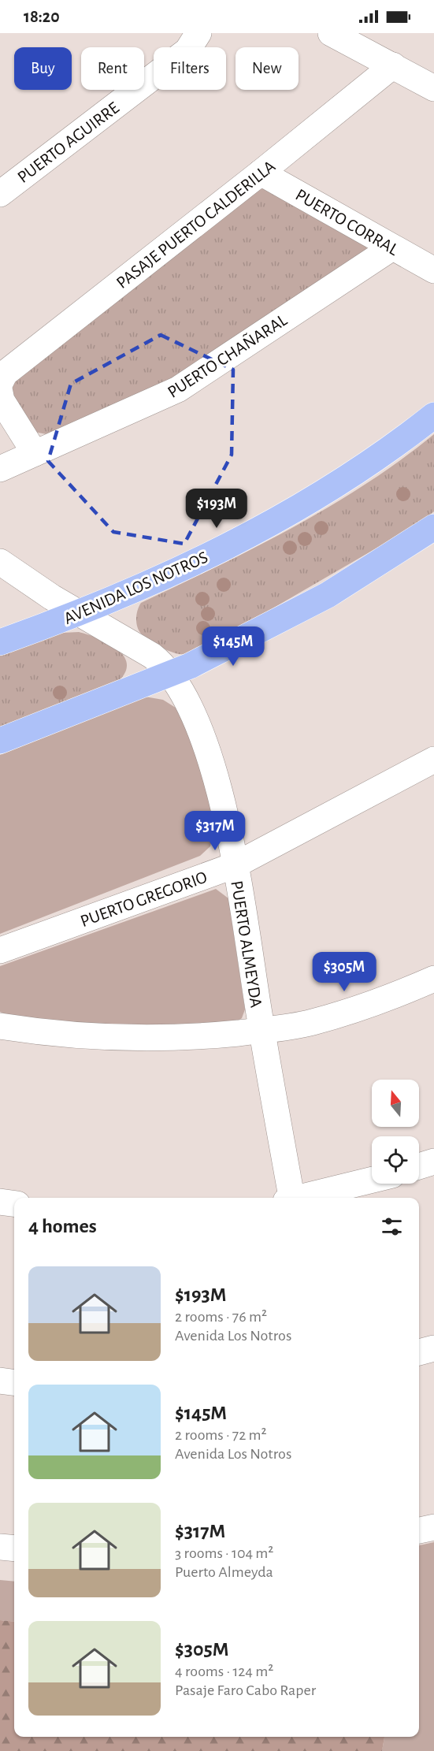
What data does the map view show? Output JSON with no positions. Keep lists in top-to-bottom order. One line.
{"streets":{"main road":["AVENIDA LOS NOTROS"],"street":["PUERTO AGUIRRE","PUERTO CORRAL","PASAJE PUERTO CALDERILLA","PUERTO CHAÑARAL","PUERTO GREGORIO","PUERTO ALMEYDA"]},"crossings":[["PUERTO CORRAL","PASAJE PUERTO CALDERILLA"],["PUERTO CORRAL","PUERTO CHAÑARAL"],["AVENIDA LOS NOTROS","PUERTO ALMEYDA"],["PUERTO GREGORIO","PUERTO ALMEYDA"]],"north":"top","page":{"status":"18:20","chip":["Buy","Rent","Filters","New"],"price":["$193M","$145M","$317M","$305M"],"heading":"4 homes","list":[{"name":"$193M","note":"2 rooms · 76 m² · Avenida Los Notros"},{"name":"$145M","note":"2 rooms · 72 m² · Avenida Los Notros"},{"name":"$317M","note":"3 rooms · 104 m² · Puerto Almeyda"},{"name":"$305M","note":"4 rooms · 124 m² · Pasaje Faro Cabo Raper"}]}}
